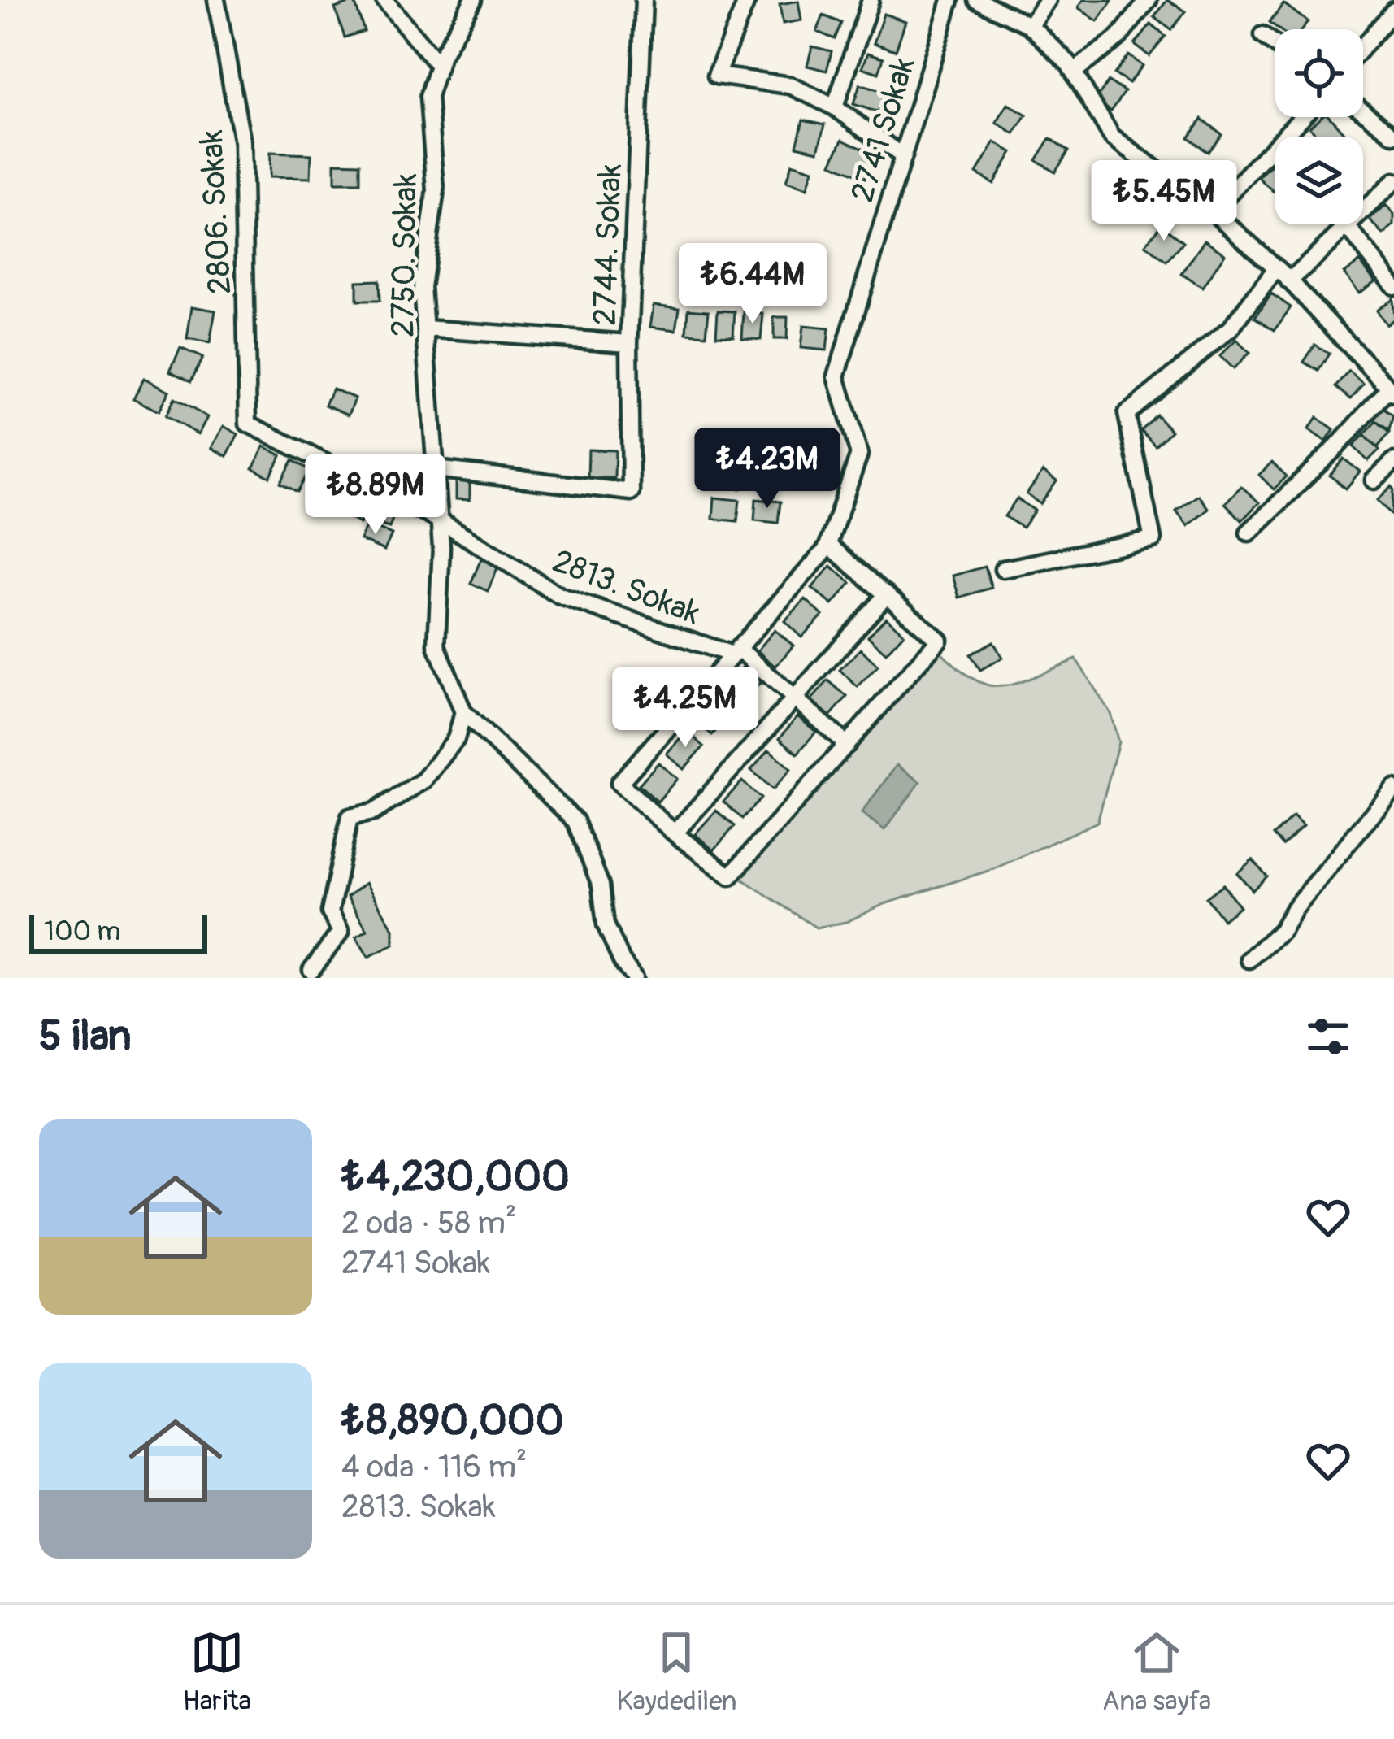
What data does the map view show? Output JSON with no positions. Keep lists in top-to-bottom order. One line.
{"streets":{"street":["2741 Sokak","2806. Sokak","2744. Sokak","2750. Sokak","2813. Sokak"]},"crossings":[["2741 Sokak","2813. Sokak"],["2806. Sokak","2813. Sokak"],["2744. Sokak","2750. Sokak"],["2750. Sokak","2813. Sokak"]],"scale_bar":"100 m","page":{"price":["₺5.45M","₺6.44M","₺4.23M","₺8.89M","₺4.25M"],"scale":"100 m","heading":"5 ilan","list":[{"name":"₺4,230,000","note":"2 oda · 58 m² · 2741 Sokak"},{"name":"₺8,890,000","note":"4 oda · 116 m² · 2813. Sokak"}],"tabs":["Harita","Kaydedilen","Ana sayfa"]}}
